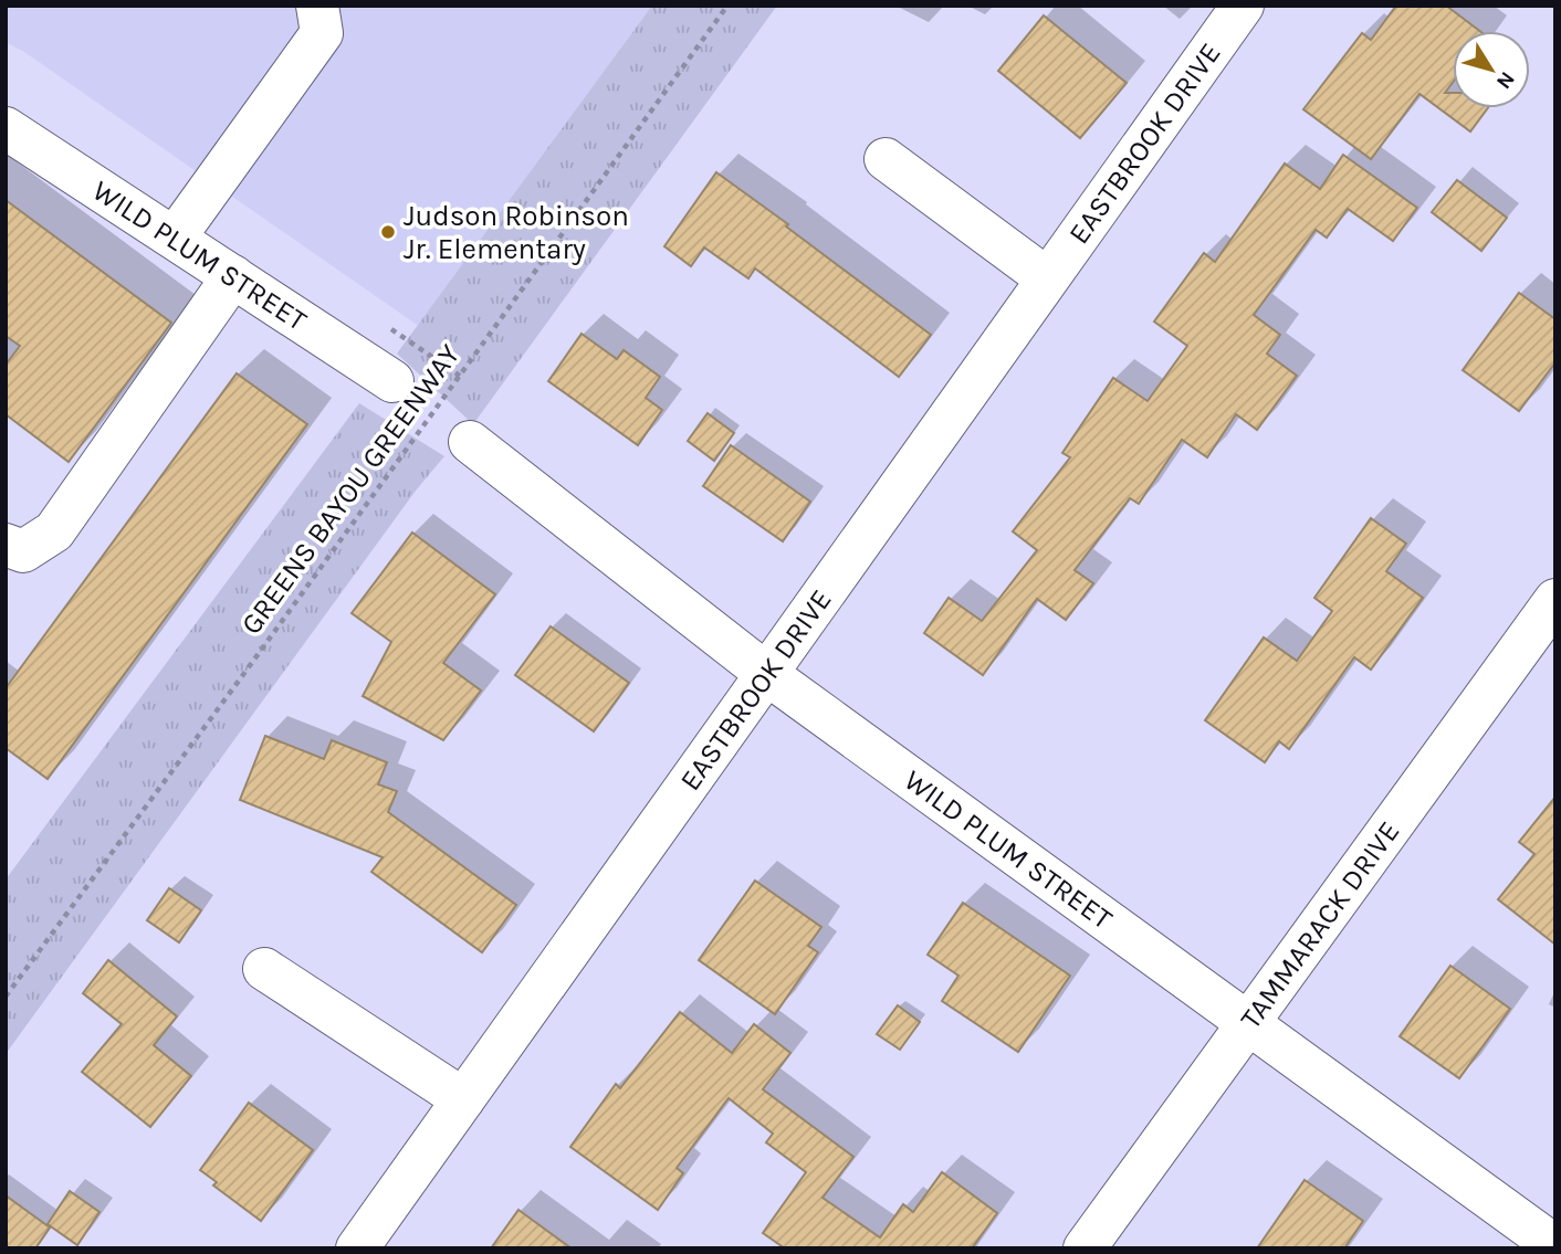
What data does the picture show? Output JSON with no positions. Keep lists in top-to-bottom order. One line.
{"streets":{"street":["EASTBROOK DRIVE","WILD PLUM STREET","TAMMARACK DRIVE"],"path":["GREENS BAYOU GREENWAY"]},"crossings":[["EASTBROOK DRIVE","WILD PLUM STREET"],["WILD PLUM STREET","TAMMARACK DRIVE"]],"places":["Judson Robinson Jr. Elementary"],"north":"bottom right"}
